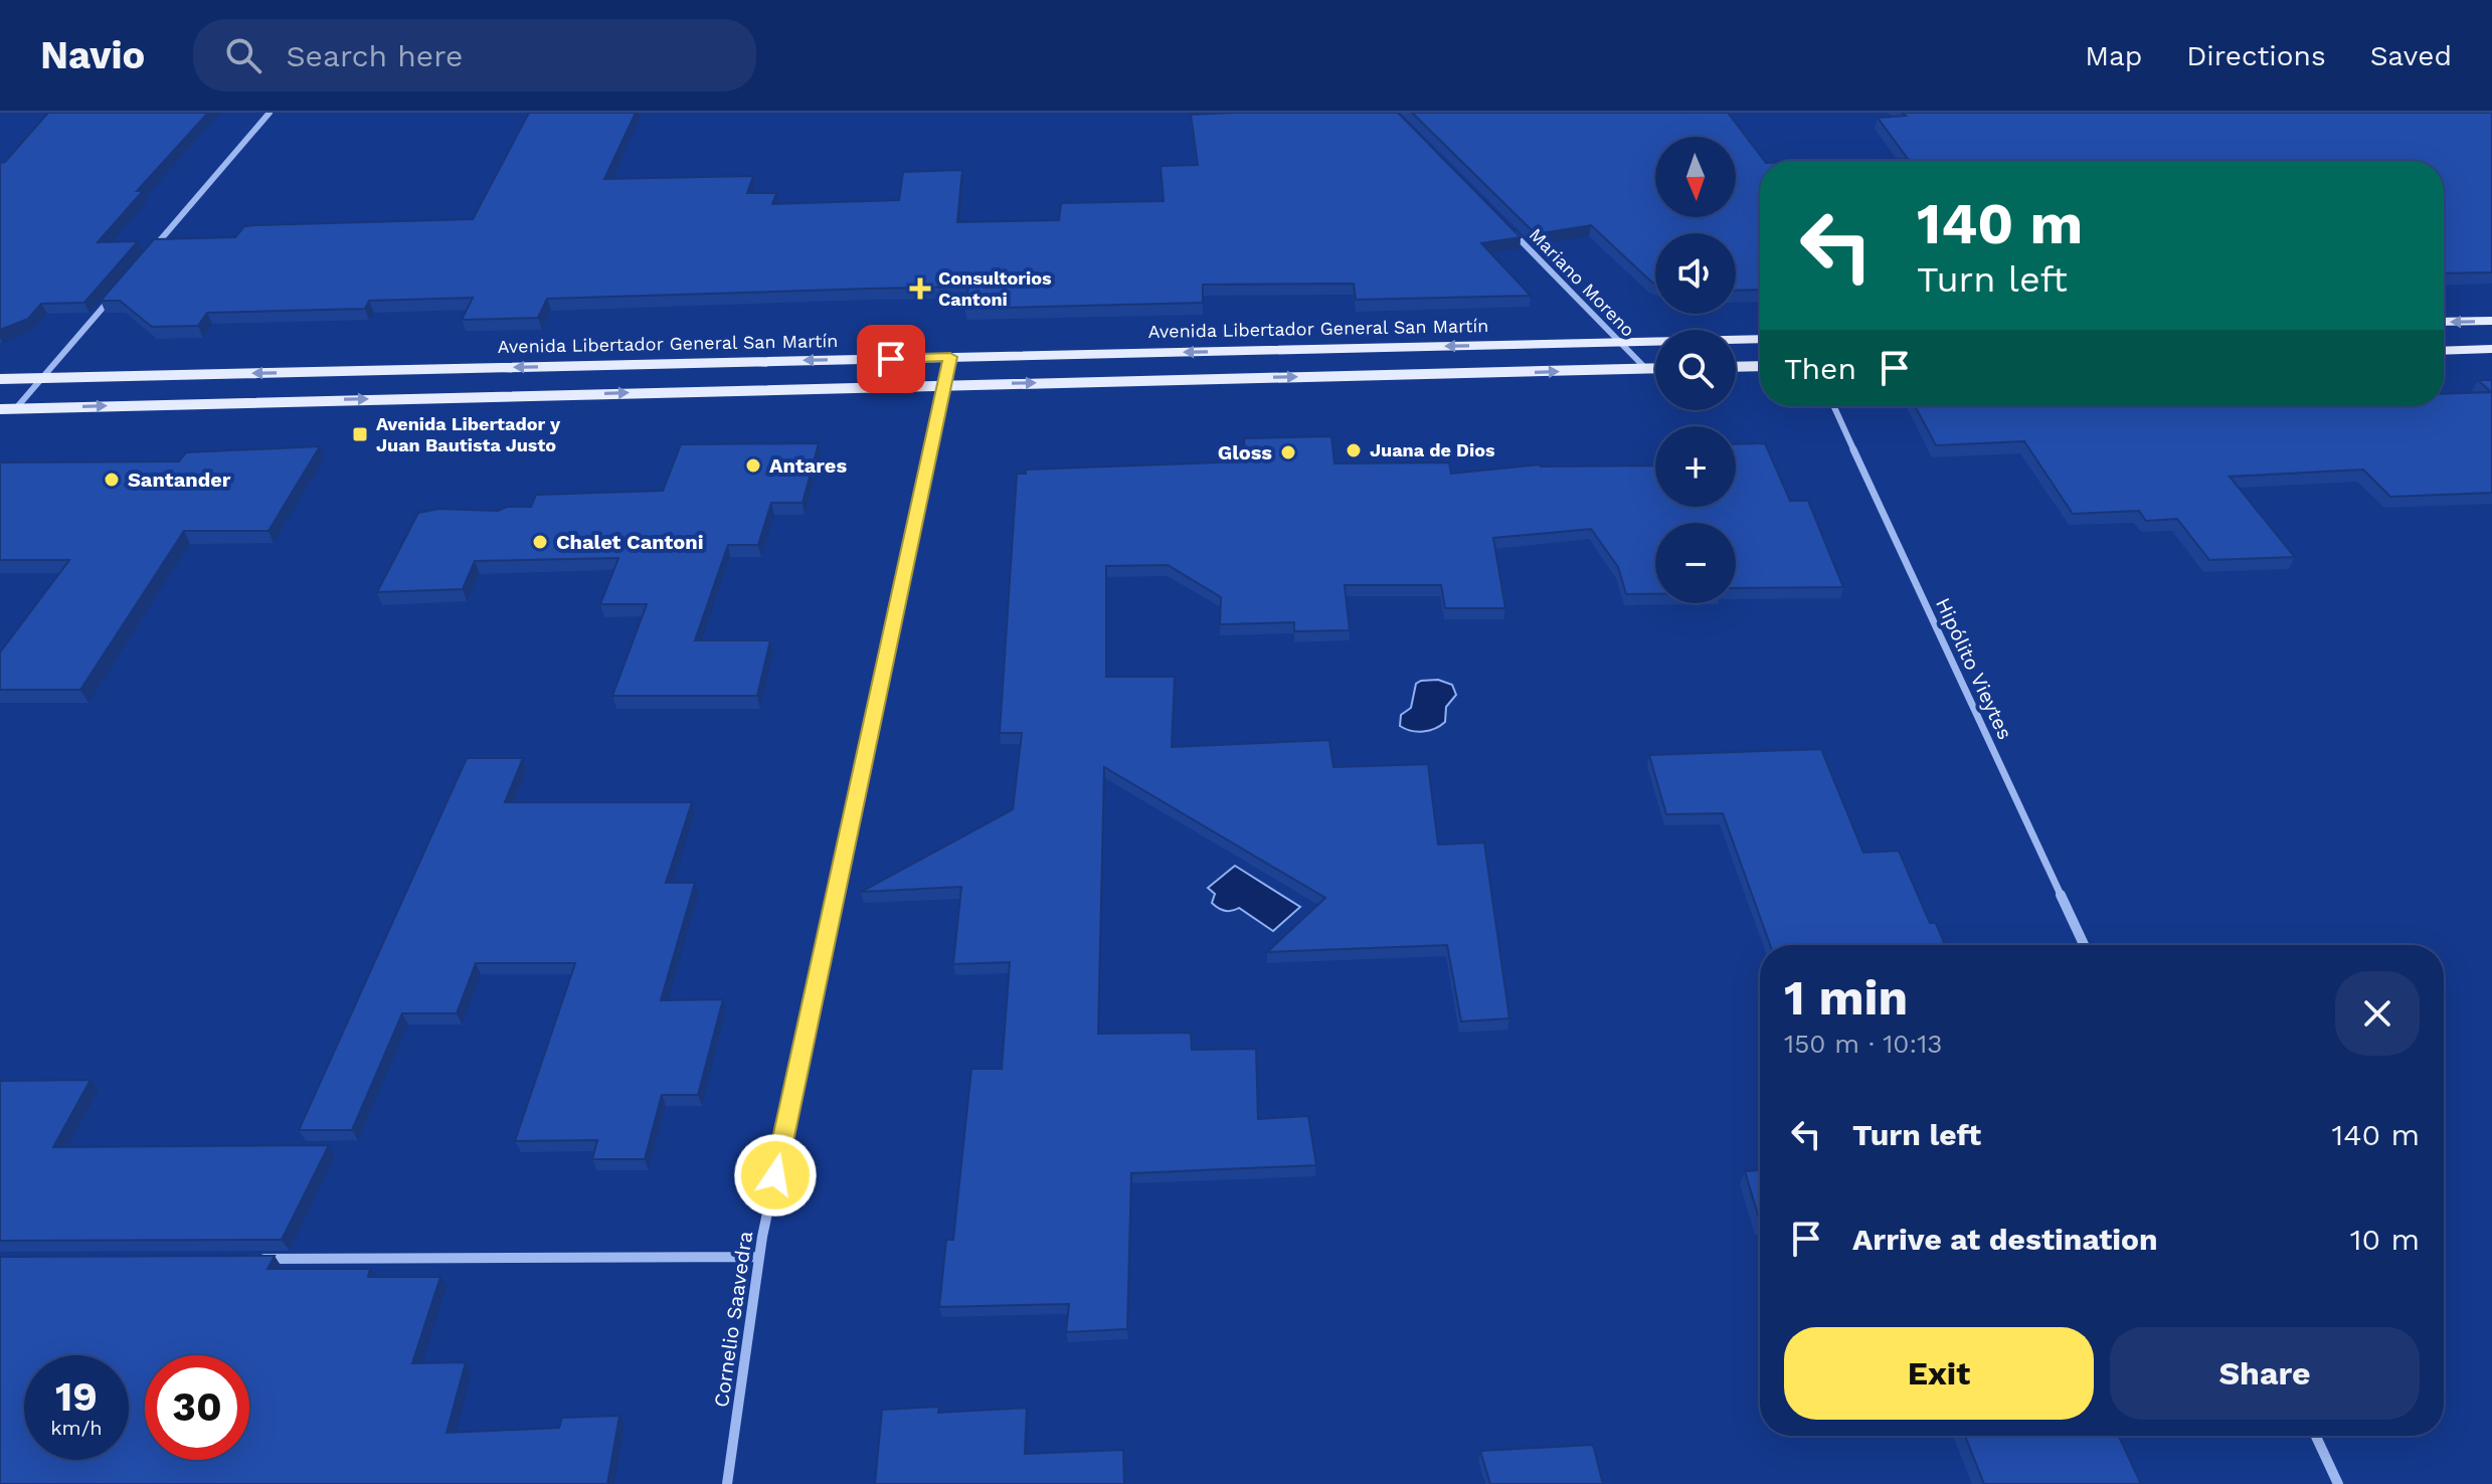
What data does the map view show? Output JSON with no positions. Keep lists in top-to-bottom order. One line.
{"streets":{"main road":["Avenida Libertador General San Martín"],"street":["Mariano Moreno","Hipólito Vieytes","Cornelio Saavedra"]},"crossings":[["Mariano Moreno","Avenida Libertador General San Martín"],["Avenida Libertador General San Martín","Cornelio Saavedra"]],"places":{"health":["Consultorios Cantoni"],"transit":["Avenida Libertador y Juan Bautista Justo"],"other":["Juana de Dios","Gloss","Antares","Santander","Chalet Cantoni"]},"north":"bottom","page":{"header":"Navio","search":"Search here","nav":["Map","Directions","Saved"],"map_buttons":["+","−"],"turn":["140 m","Turn left"],"then":"Then","heading":["1 min","150 m · 10:13"],"list":[{"name":"Turn left","value":"140 m"},{"name":"Arrive at destination","value":"10 m"}],"buttons":["Exit","Share"],"speed":"19 km/h","limit":"30"}}
